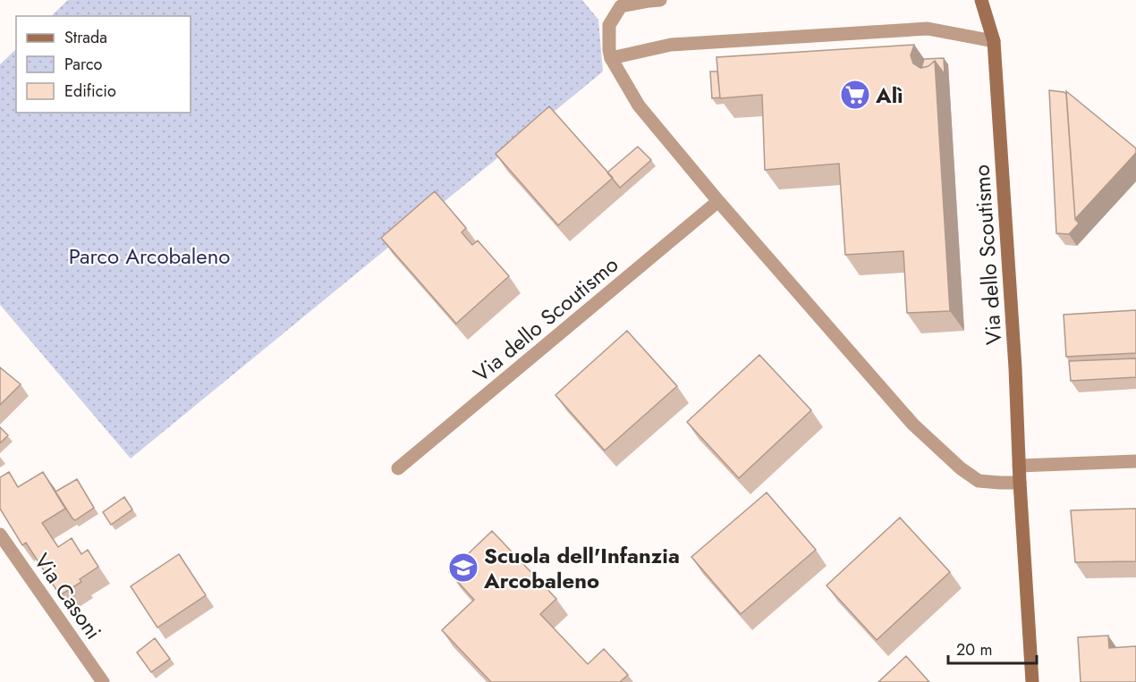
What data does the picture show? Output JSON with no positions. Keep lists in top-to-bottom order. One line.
{"streets":{"street":["Via dello Scoutismo","Via Casoni"]},"parks":["Parco Arcobaleno"],"places":{"supermarket":["Alì"],"school or university":["Scuola dell'Infanzia Arcobaleno"]},"legend":["Strada","Parco","Edificio"],"scale_bar":"20 m"}
